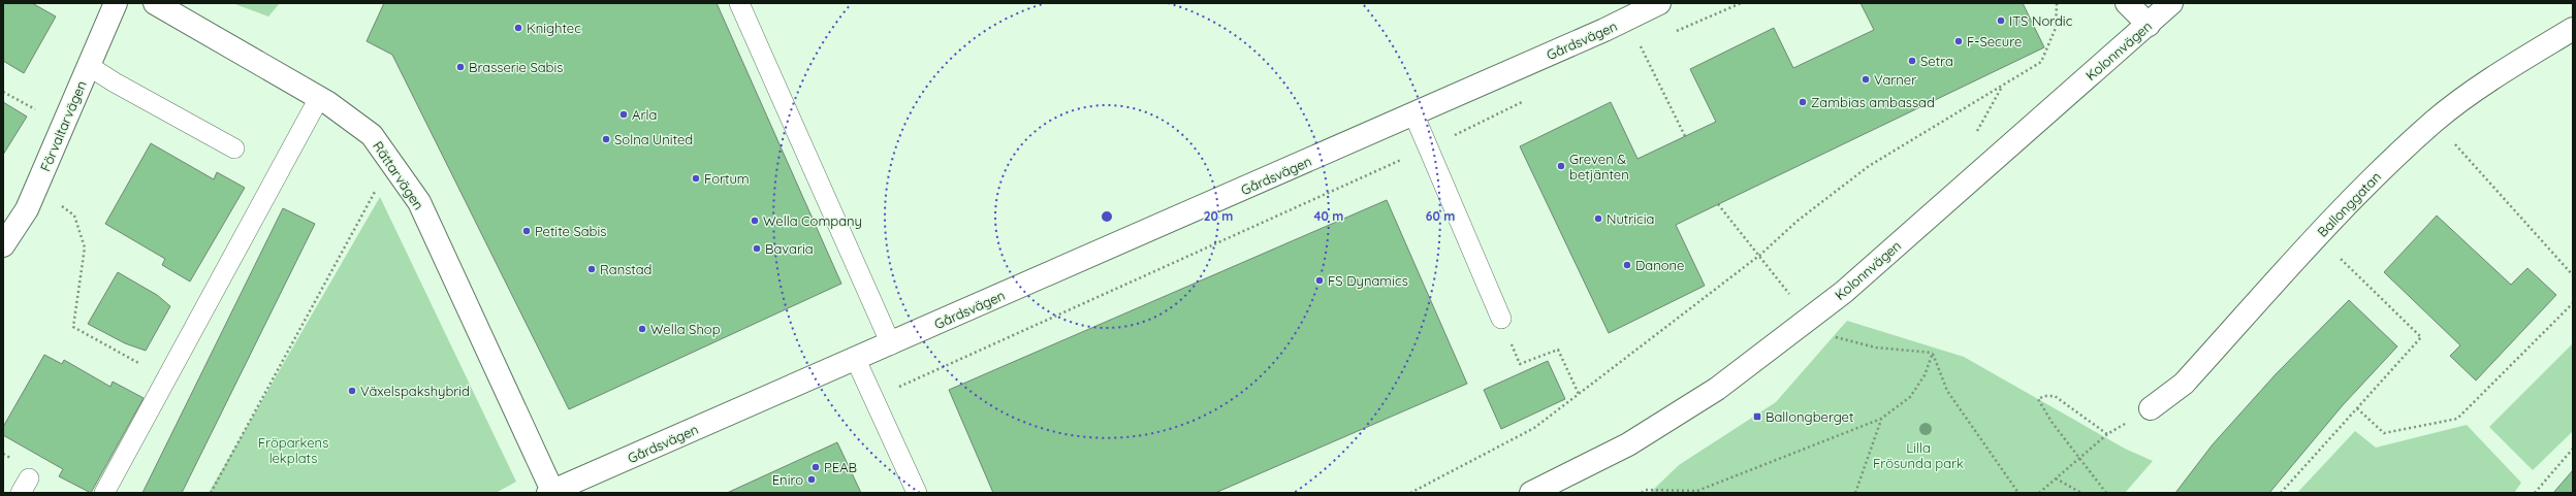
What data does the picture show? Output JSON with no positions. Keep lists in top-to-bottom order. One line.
{"streets":{"street":["Gårdsvägen","Kolonnvägen","Förvaltarvägen","Rättarvägen","Ballonggatan"]},"crossings":[["Gårdsvägen","Rättarvägen"]],"parks":["Fröparkens lekplats","Lilla Frösunda park"],"places":{"other":["ITS Nordic","Knightec","F-Secure","Setra","Brasserie Sabis","Varner","Zambias ambassad","Arla","Solna United","Greven & betjänten","Fortum","Nutricia","Wella Company","Petite Sabis","Bavaria","Danone","Ranstad","FS Dynamics","Wella Shop","Växelspakshybrid","PEAB","Eniro"],"transit":["Ballongberget"]},"rings":["20 m","40 m","60 m"]}
